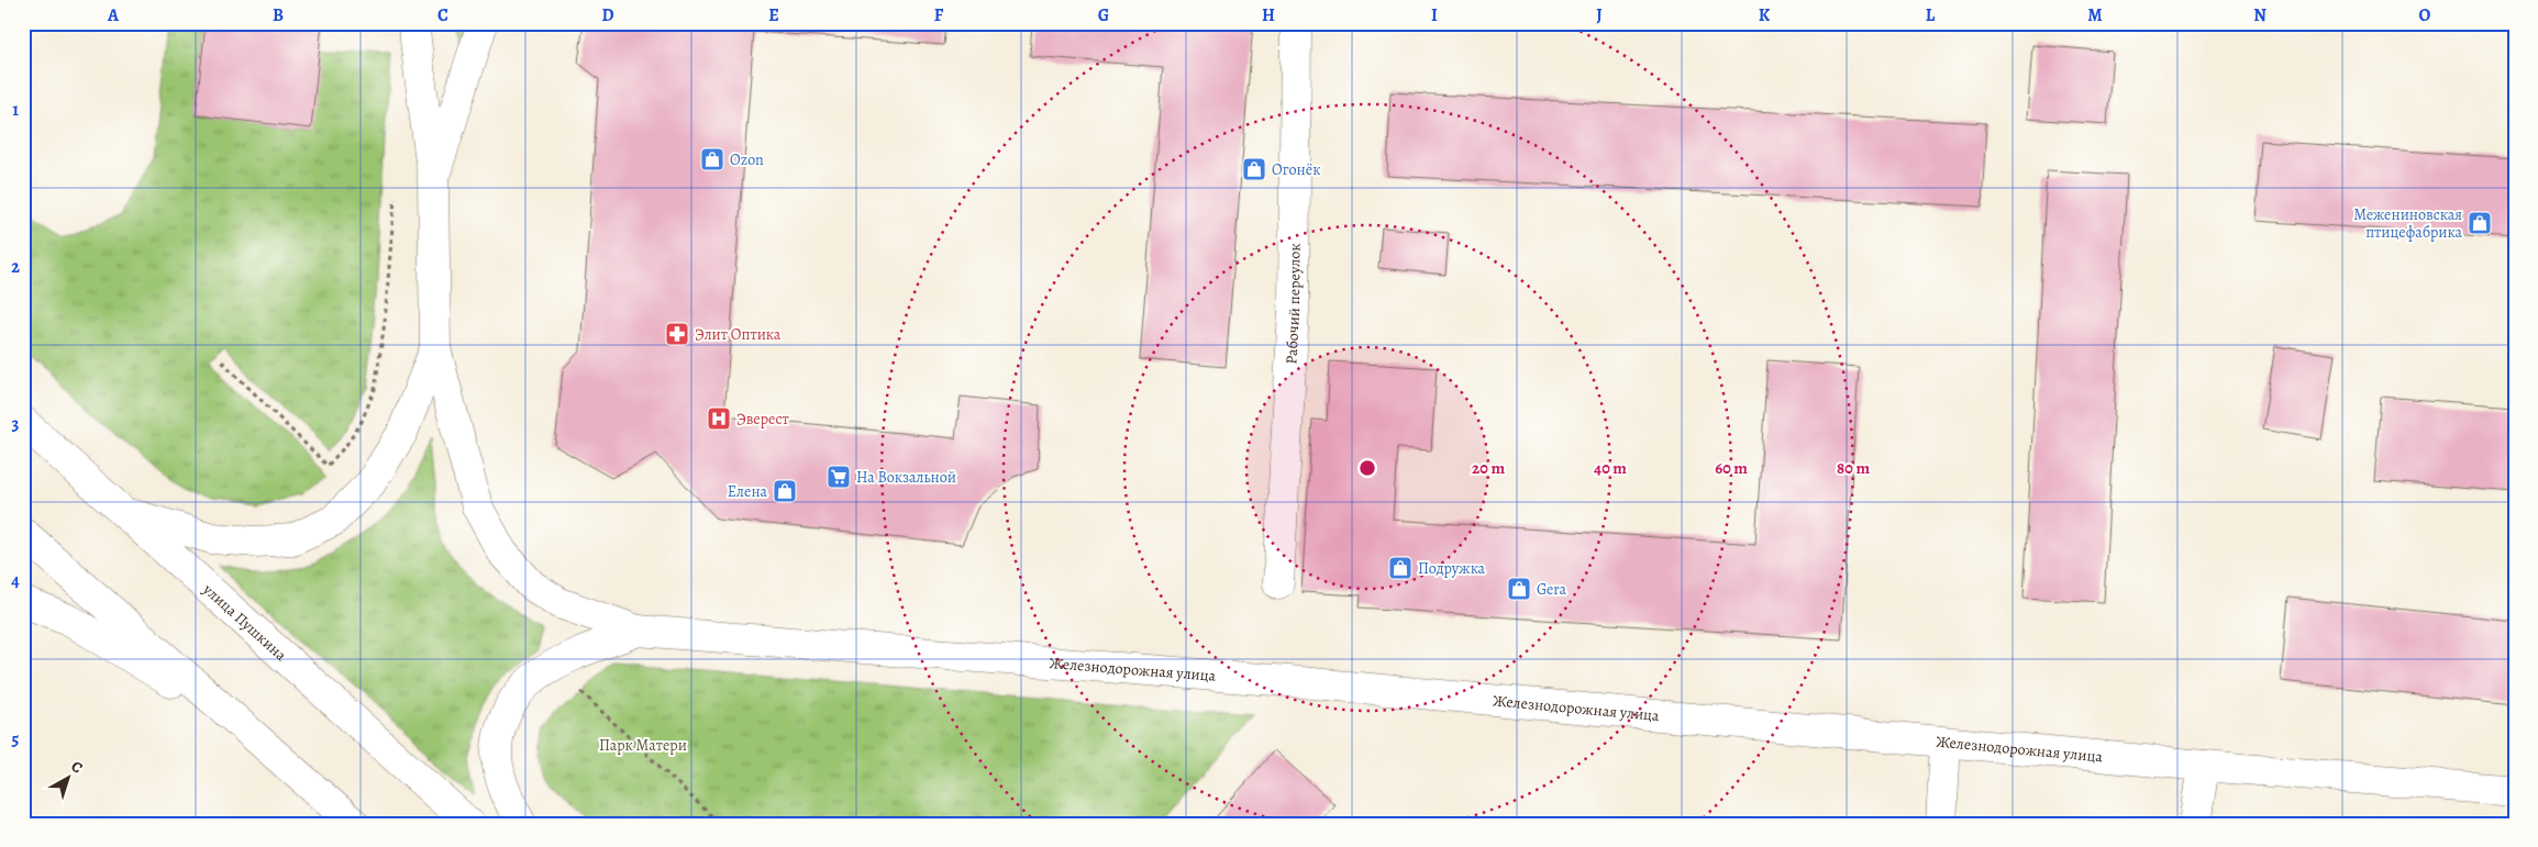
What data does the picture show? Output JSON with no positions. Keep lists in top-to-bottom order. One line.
{"streets":{"main road":["Рабочий переулок","улица Пушкина","Железнодорожная улица"]},"parks":["Парк Матери"],"places":{"shop":["Ozon","Огонёк","Межениновская птицефабрика","Елена","Подружка","Gera"],"pharmacy":["Элит Оптика"],"hospital":["Эверест"],"supermarket":["На Вокзальной"]},"north":"top right","grid":{"columns":["A","B","C","D","E","F","G","H","I","J","K","L","M","N","O"],"rows":["1","2","3","4","5"]},"rings":["20 m","40 m","60 m","80 m"]}
